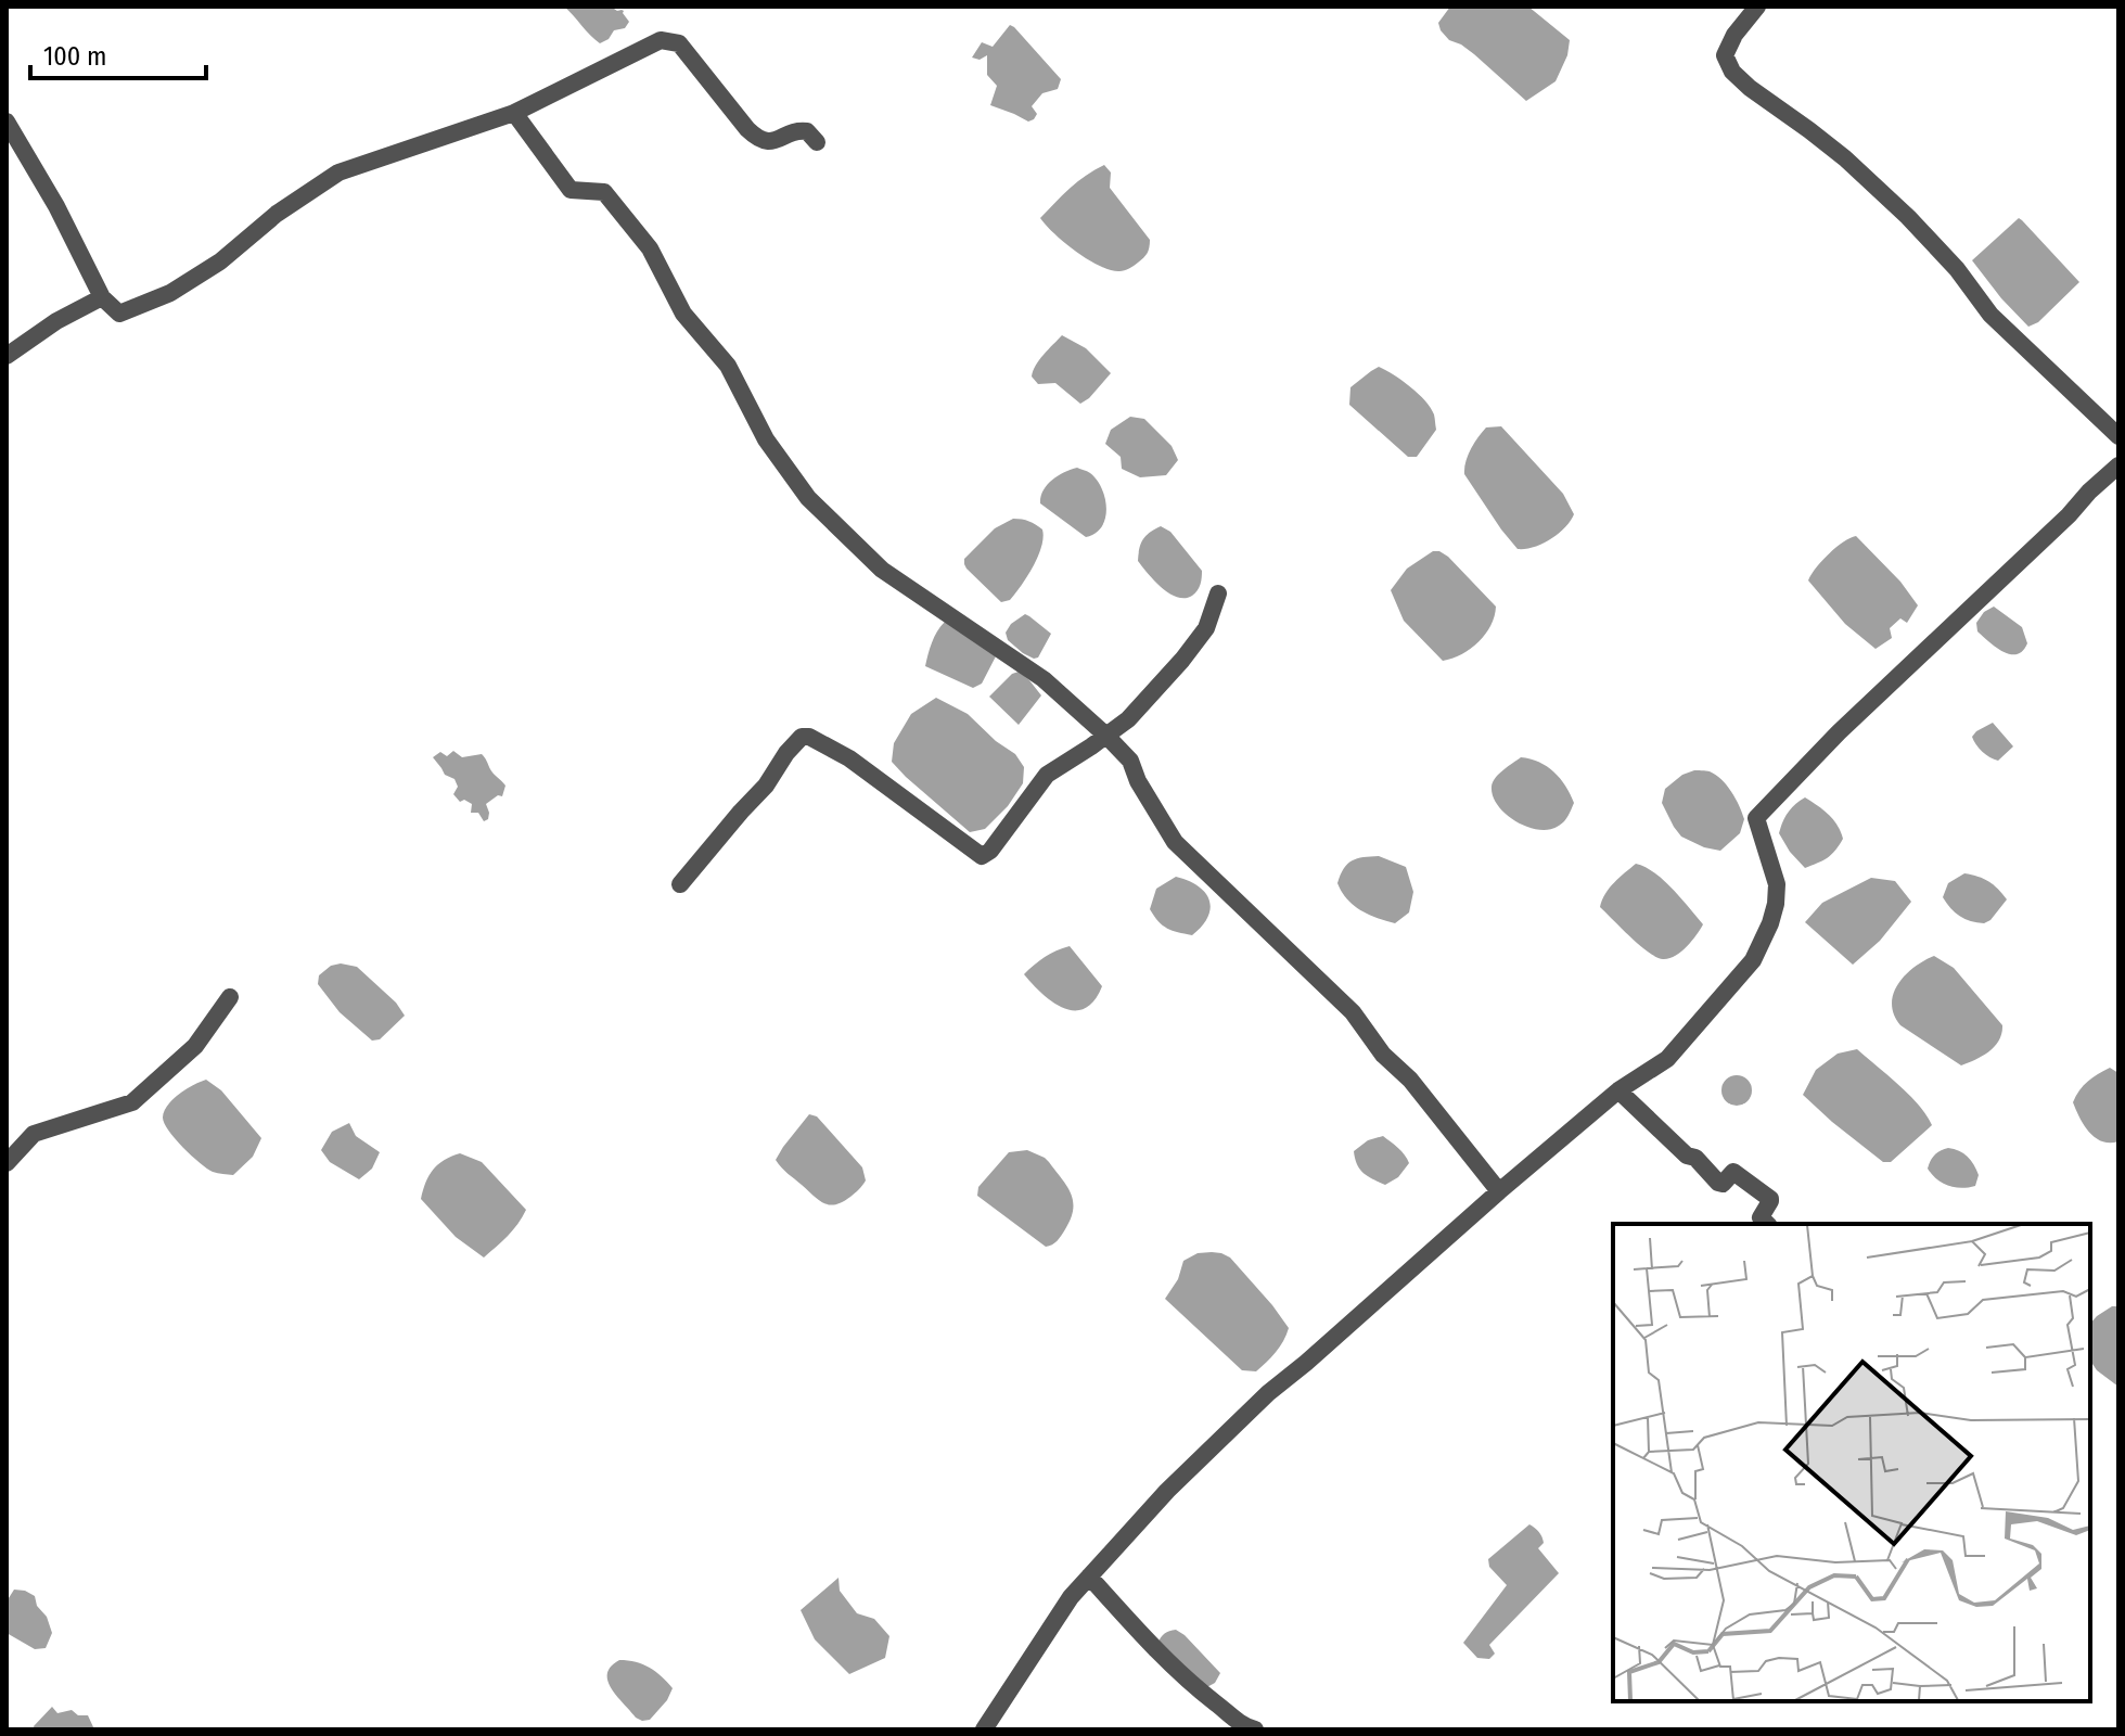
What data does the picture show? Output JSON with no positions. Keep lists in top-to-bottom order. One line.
{"scale_bar":"100 m"}
